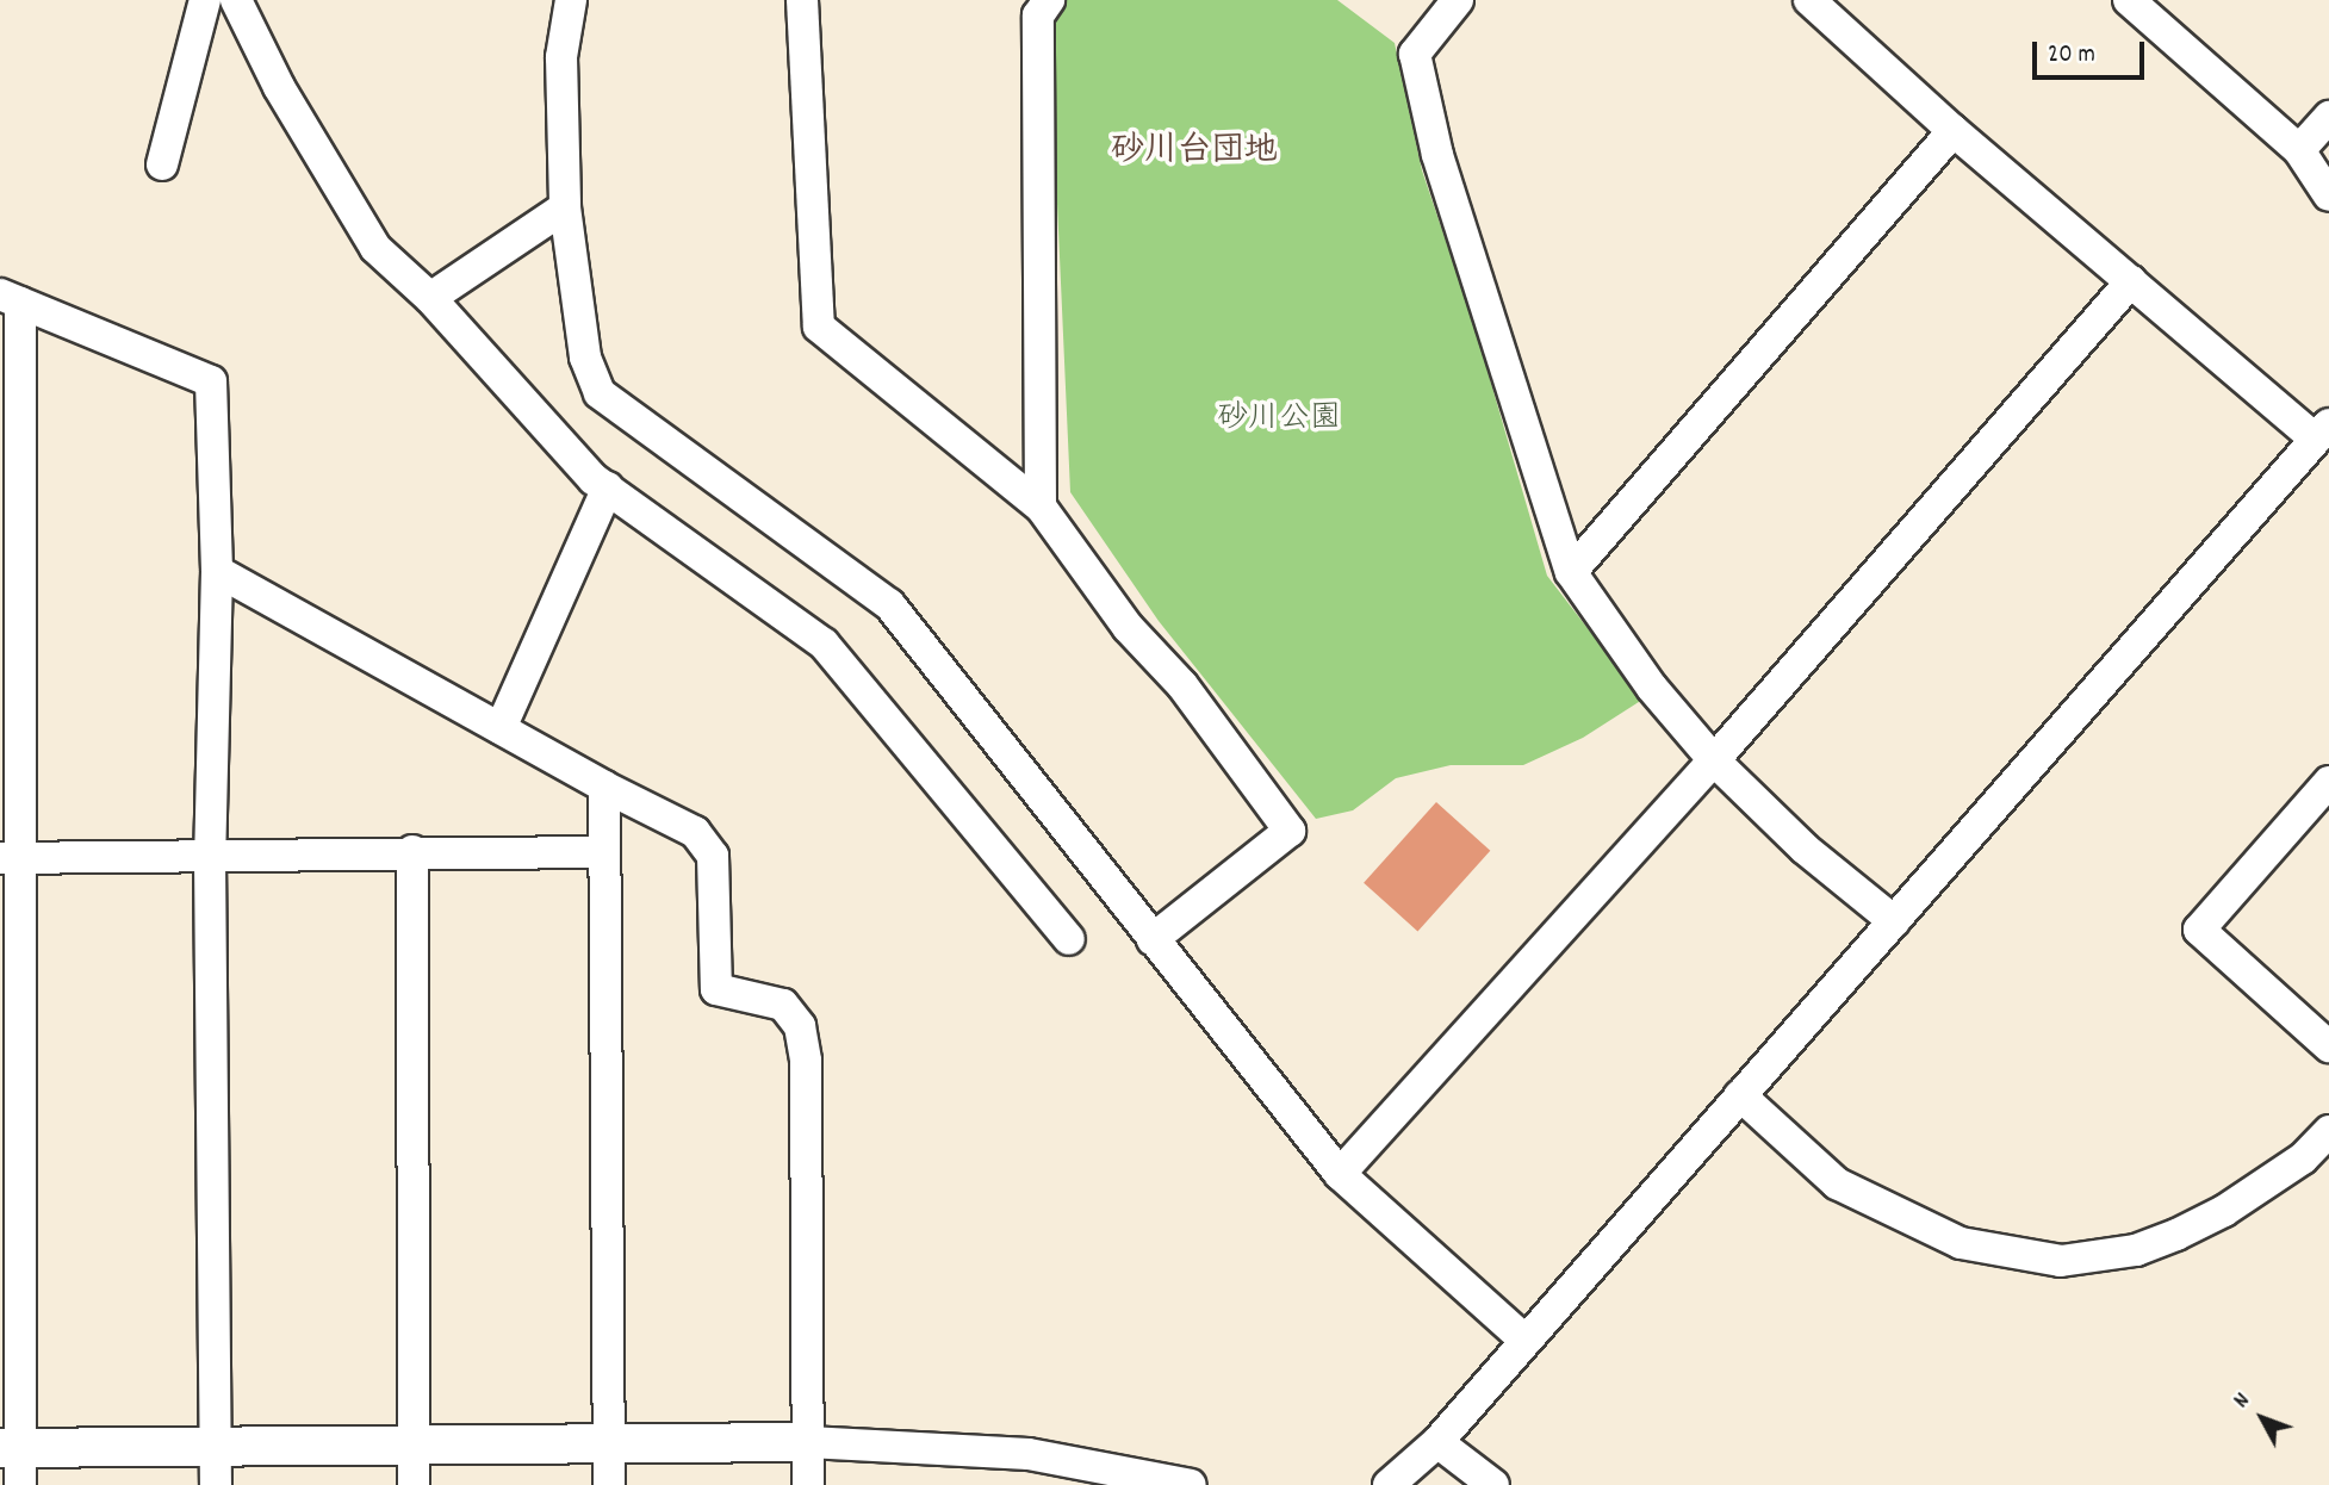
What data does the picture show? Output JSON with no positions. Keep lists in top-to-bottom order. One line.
{"districts":["砂川台団地"],"parks":["砂川公園"],"scale_bar":"20 m","north":"top left"}
